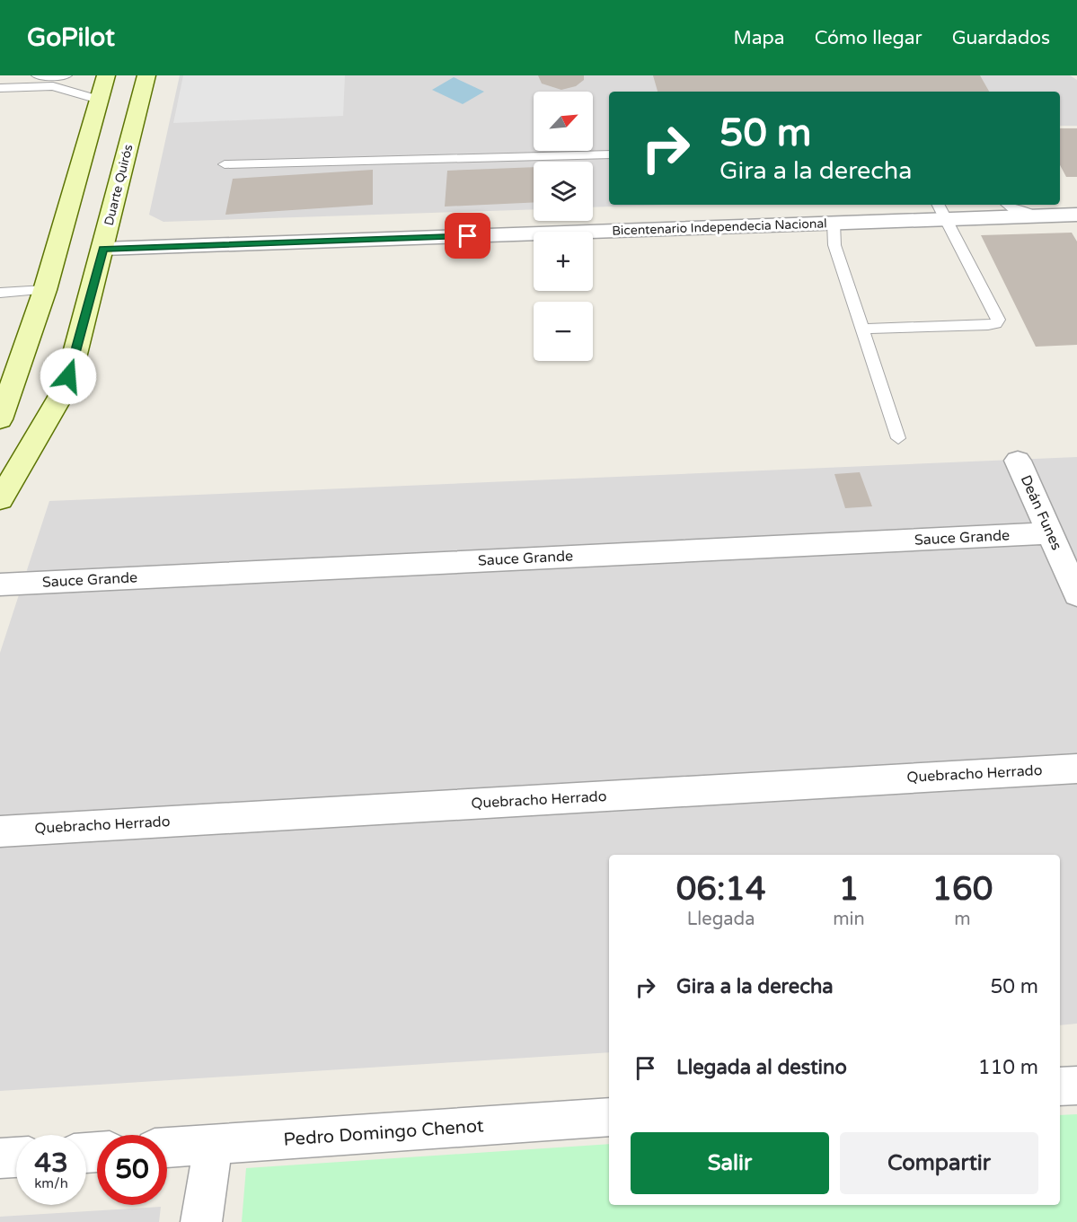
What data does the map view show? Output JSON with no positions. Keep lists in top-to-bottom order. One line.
{"streets":{"main road":["Duarte Quirós"],"street":["Bicentenario Independecia Nacional","Deán Funes","Sauce Grande","Quebracho Herrado","Pedro Domingo Chenot"]},"crossings":[["Duarte Quirós","Bicentenario Independecia Nacional"],["Deán Funes","Sauce Grande"]],"north":"top right","page":{"header":"GoPilot","nav":["Mapa","Cómo llegar","Guardados"],"map_buttons":["+","−"],"turn":["50 m","Gira a la derecha"],"eta":["06:14","Llegada","1","min","160","m"],"list":[{"name":"Gira a la derecha","value":"50 m"},{"name":"Llegada al destino","value":"110 m"}],"buttons":["Salir","Compartir"],"speed":"43 km/h","limit":"50"}}
